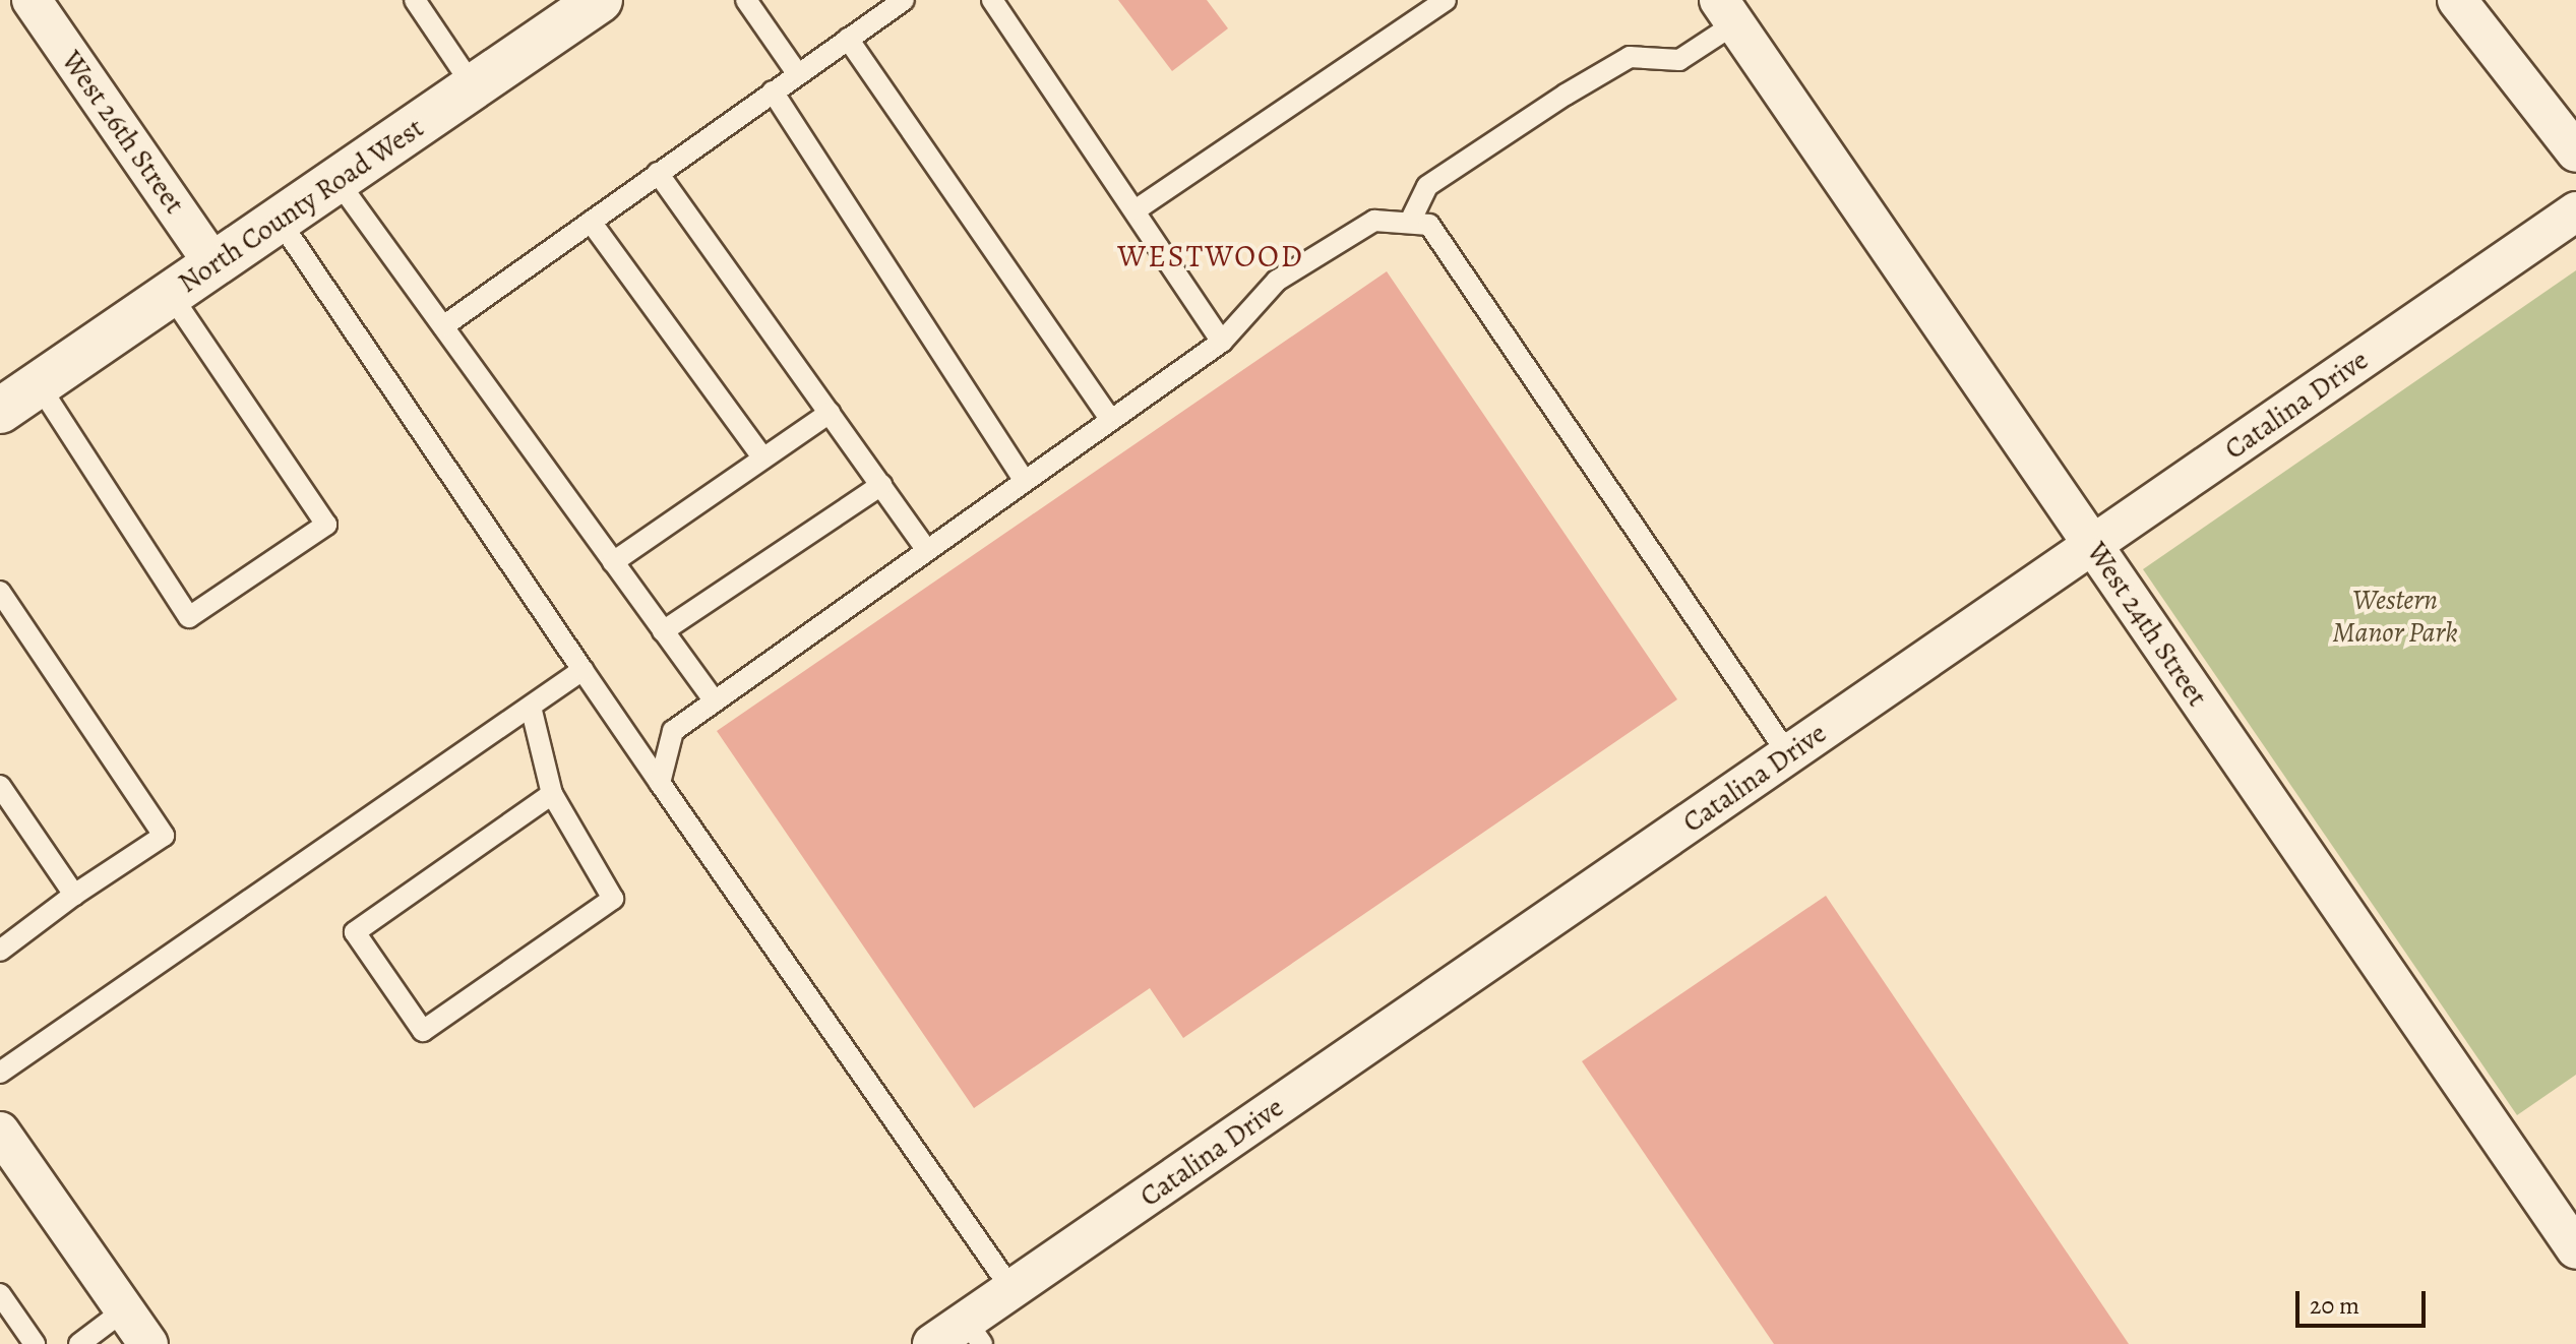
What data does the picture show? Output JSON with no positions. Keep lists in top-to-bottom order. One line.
{"streets":{"main road":["North County Road West"],"street":["West 26th Street","Catalina Drive","West 24th Street"]},"crossings":[["West 26th Street","North County Road West"],["Catalina Drive","West 24th Street"]],"districts":["WESTWOOD"],"parks":["Western Manor Park"],"scale_bar":"20 m"}
